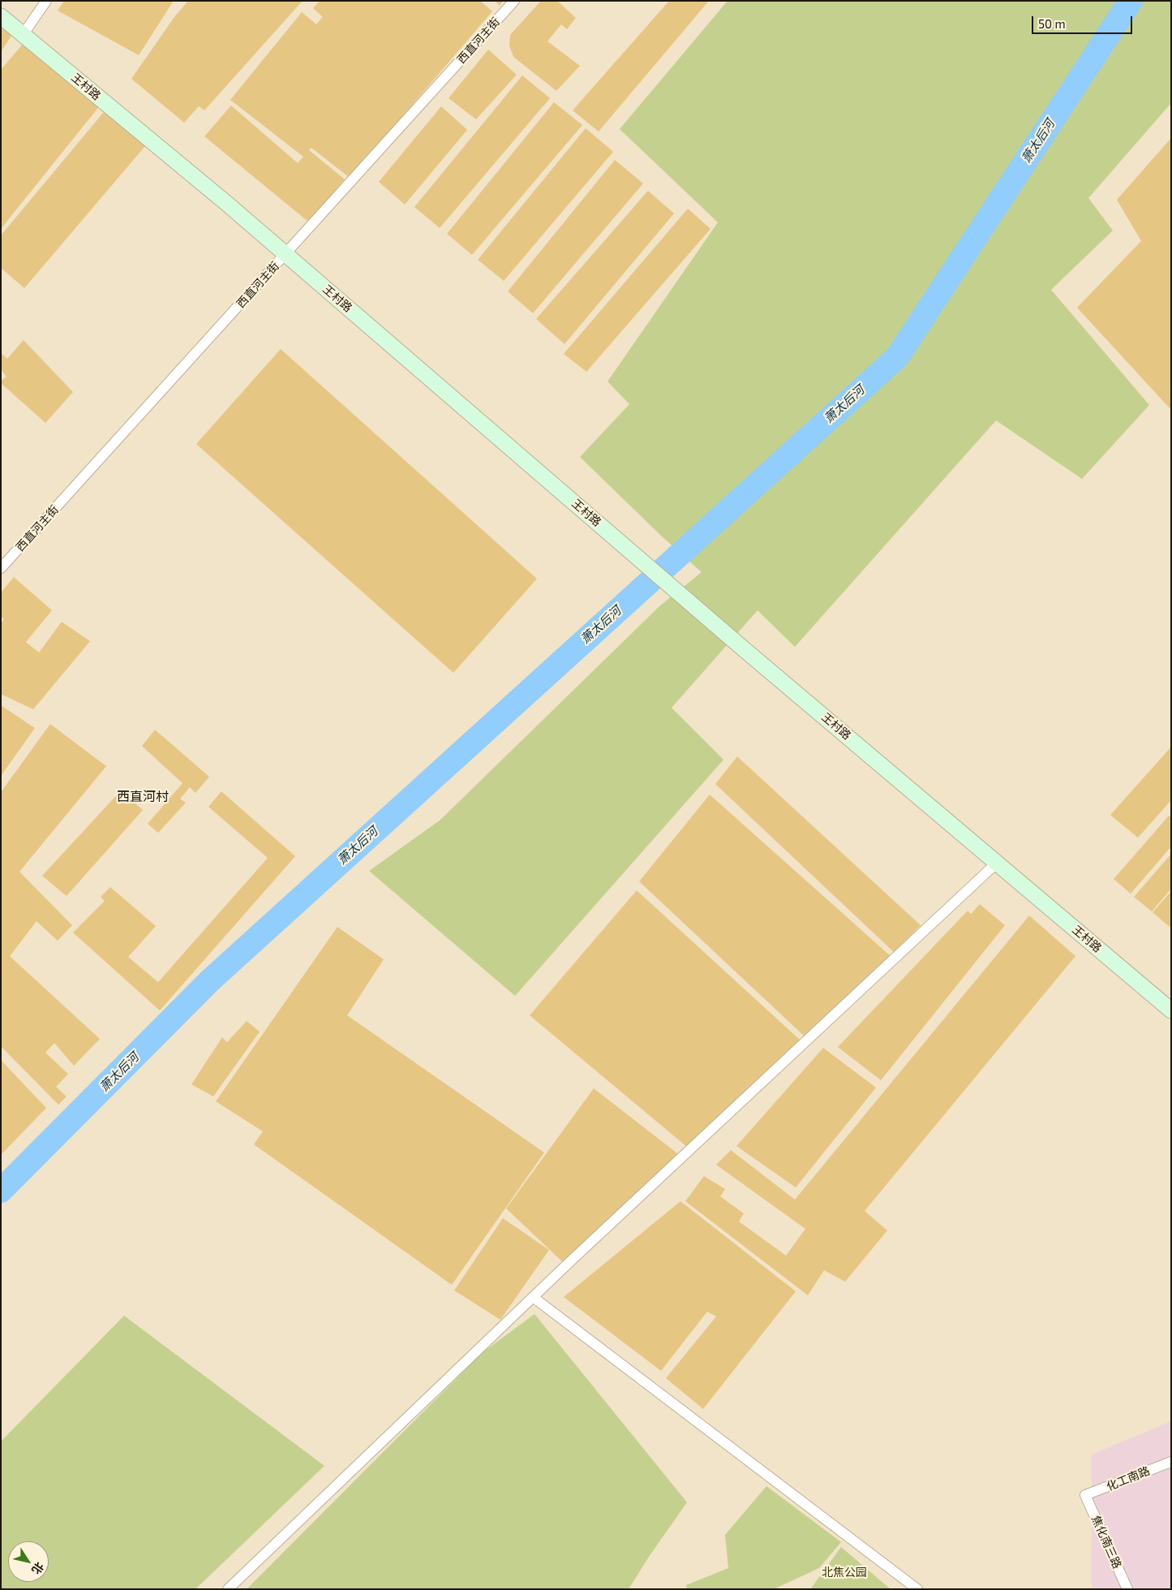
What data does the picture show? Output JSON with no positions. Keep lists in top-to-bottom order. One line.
{"streets":{"street":["西直河主街","王村路","化工南路","焦化南三路"]},"crossings":[["西直河主街","王村路"],["化工南路","焦化南三路"]],"districts":["西直河村"],"water":["萧太后河"],"parks":["北焦公园"],"scale_bar":"50 m","north":"bottom right"}
